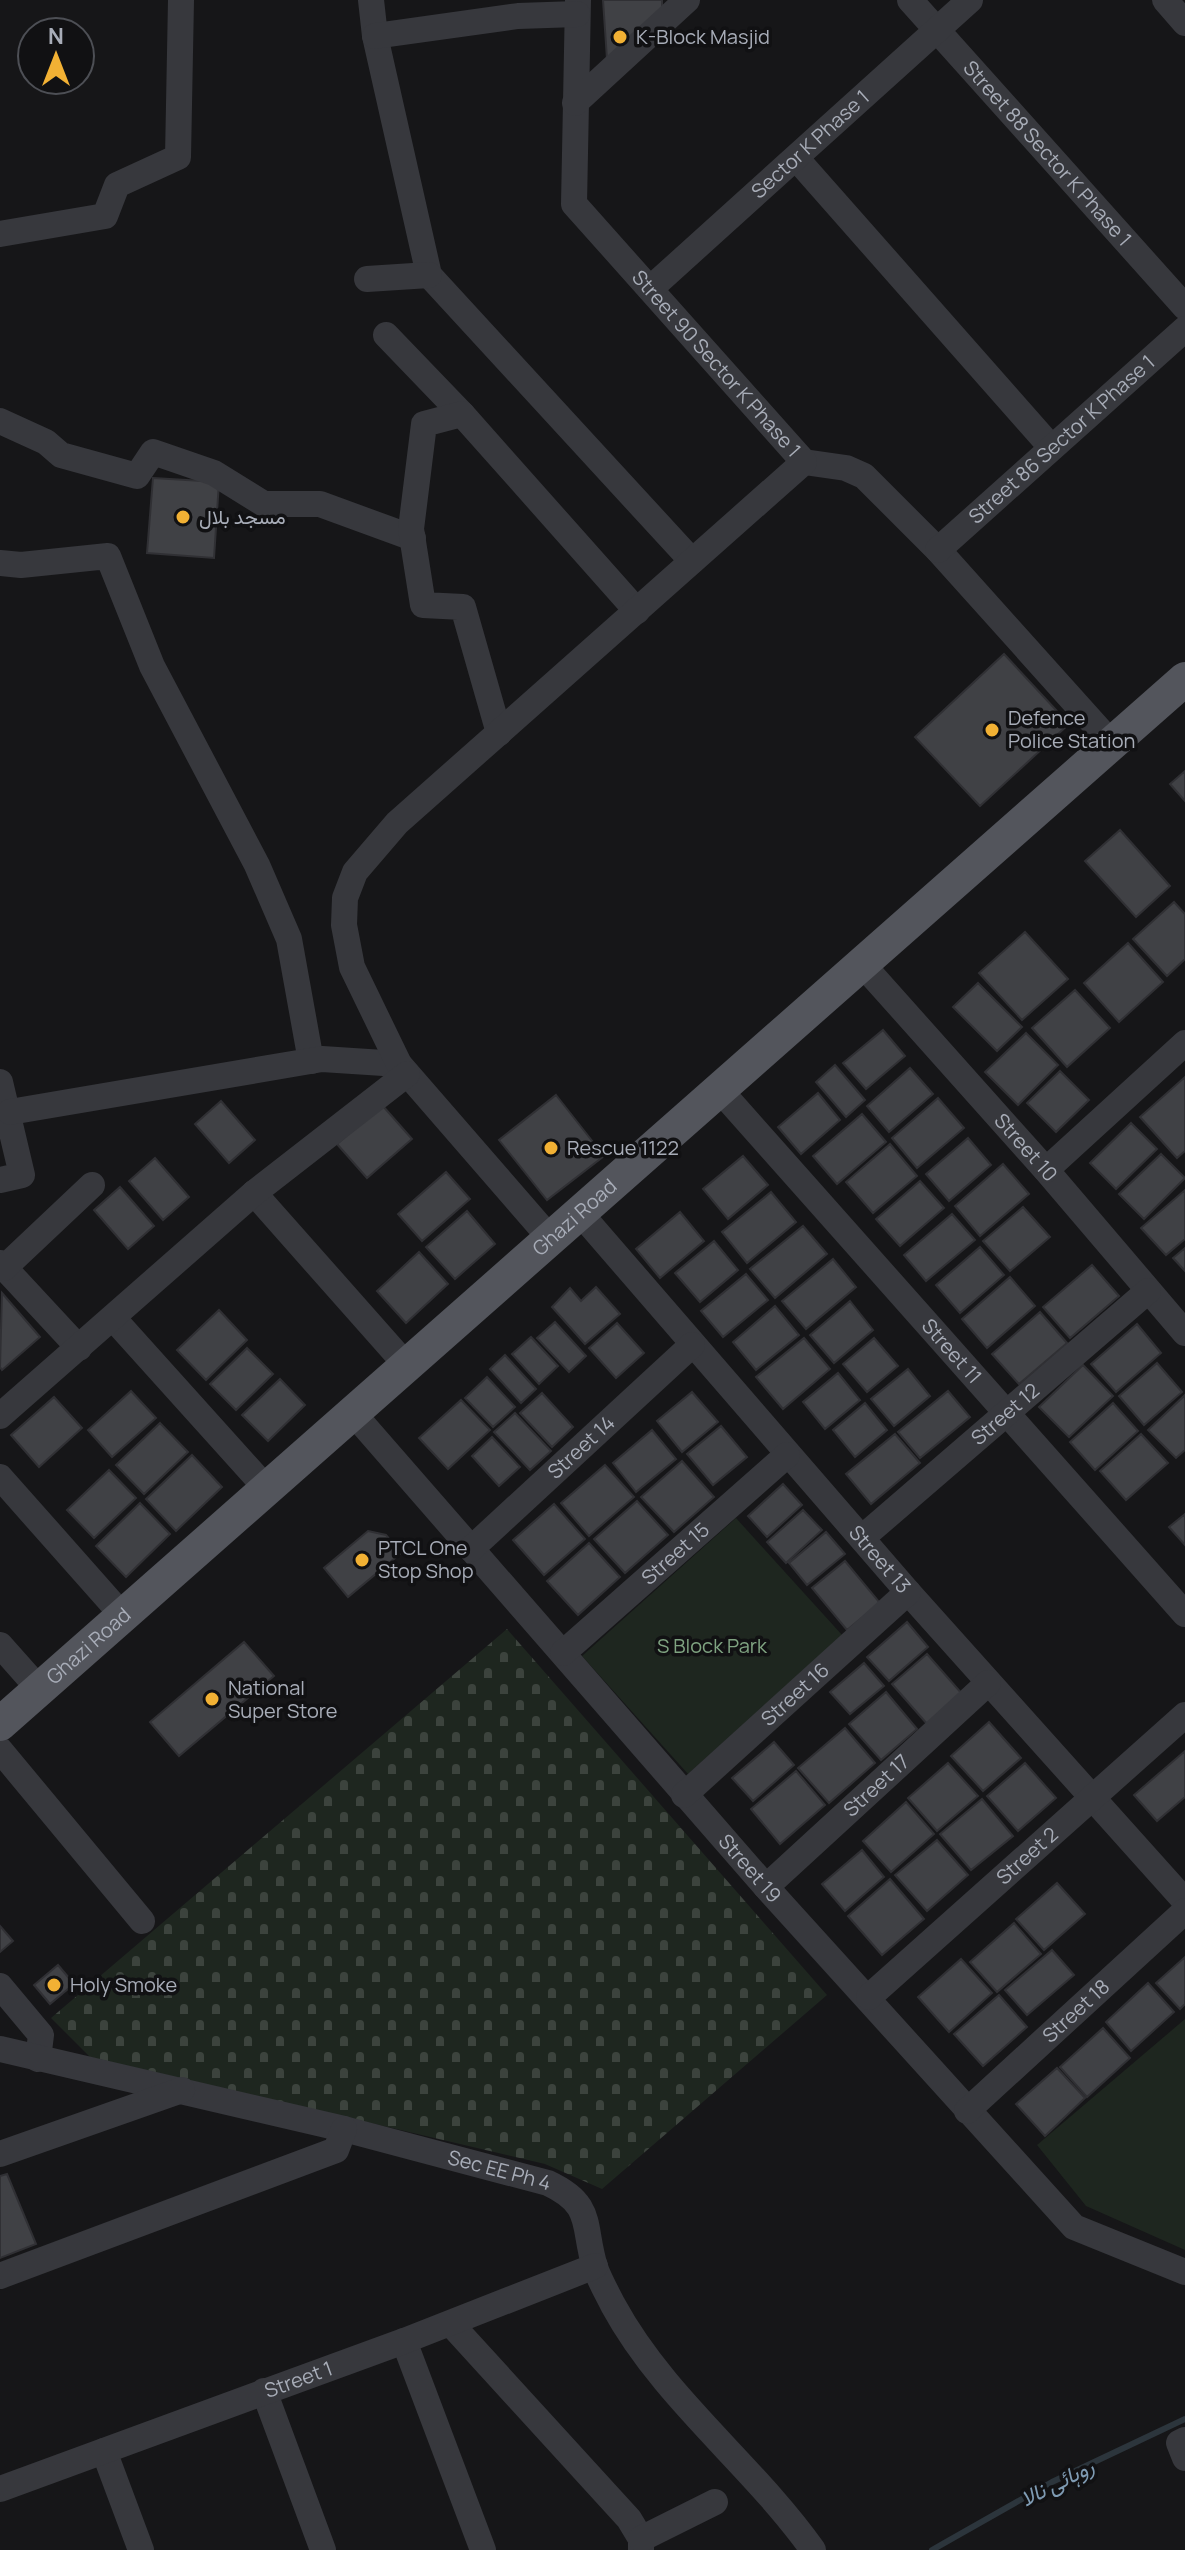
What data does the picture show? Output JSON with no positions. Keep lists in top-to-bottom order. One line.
{"streets":{"main road":["Ghazi Road"],"street":["Sector K Phase 1","Street 88 Sector K Phase 1","Street 90 Sector K Phase 1","Street 86 Sector K Phase 1","Street 10","Street 11","Street 12","Street 14","Street 15","Street 13","Street 16","Street 17","Street 2","Street 19","Street 18","Sec EE Ph 4","Street 1"]},"crossings":[["Sector K Phase 1","Street 88 Sector K Phase 1"],["Sector K Phase 1","Street 90 Sector K Phase 1"],["Street 90 Sector K Phase 1","Street 86 Sector K Phase 1"],["Street 90 Sector K Phase 1","Ghazi Road"],["Street 10","Ghazi Road"],["Street 10","Street 12"],["Ghazi Road","Street 11"],["Ghazi Road","Street 13"],["Ghazi Road","Street 19"],["Street 11","Street 12"],["Street 12","Street 13"],["Street 14","Street 13"],["Street 14","Street 19"],["Street 15","Street 13"],["Street 15","Street 19"],["Street 13","Street 16"],["Street 13","Street 17"],["Street 13","Street 2"],["Street 16","Street 19"],["Street 17","Street 19"],["Street 2","Street 19"],["Street 19","Street 18"],["Sec EE Ph 4","Street 1"]],"water":["روہائی نالا"],"parks":["S Block Park"],"places":["K-Block Masjid","مسجد بلال","Defence Police Station","Rescue 1122","PTCL One Stop Shop","National Super Store","Holy Smoke"],"north":"top"}
